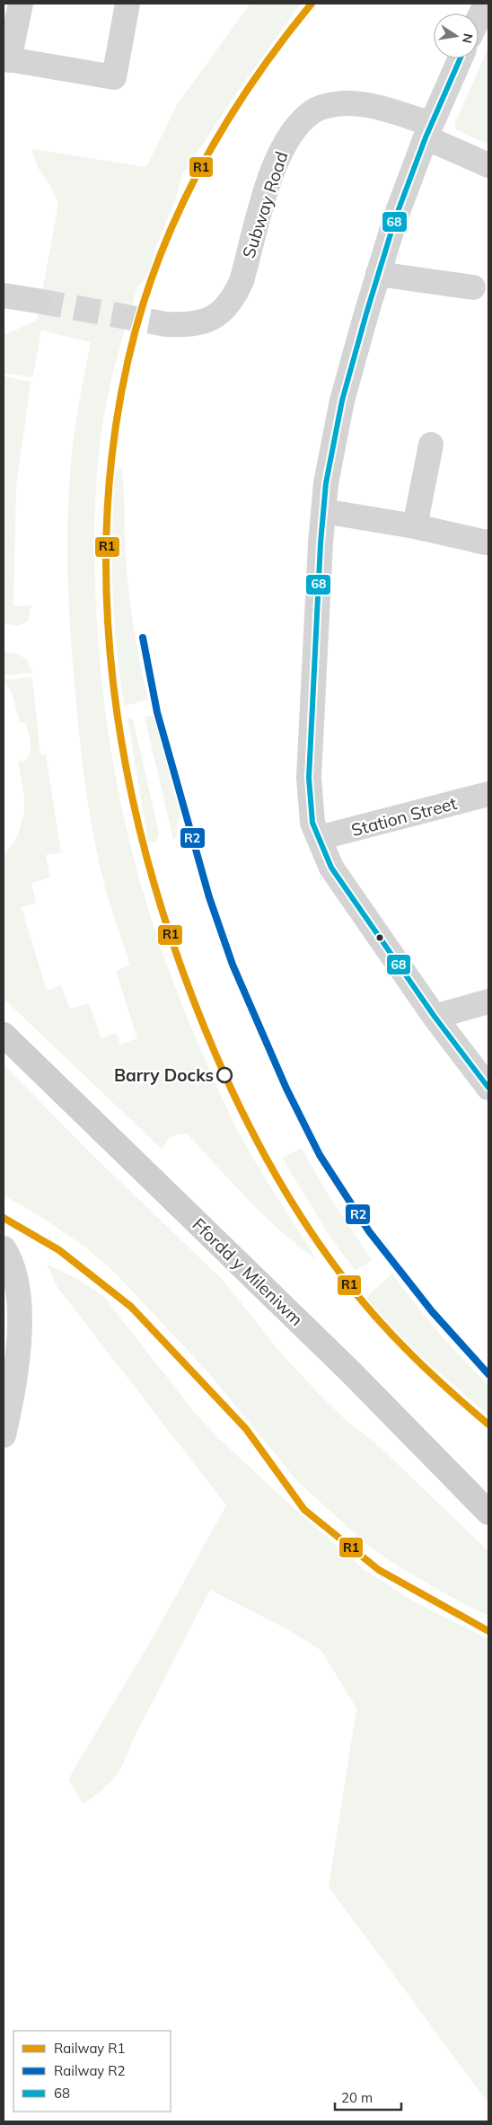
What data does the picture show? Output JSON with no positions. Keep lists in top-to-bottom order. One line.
{"streets":{"street":["Subway Road","Station Street","Ffordd y Mileniwm"]},"places":["Barry Docks"],"lines":["rail line R1","transit line 68","rail line R2"],"legend":["Railway R1","Railway R2","68"],"scale_bar":"20 m","north":"right"}
